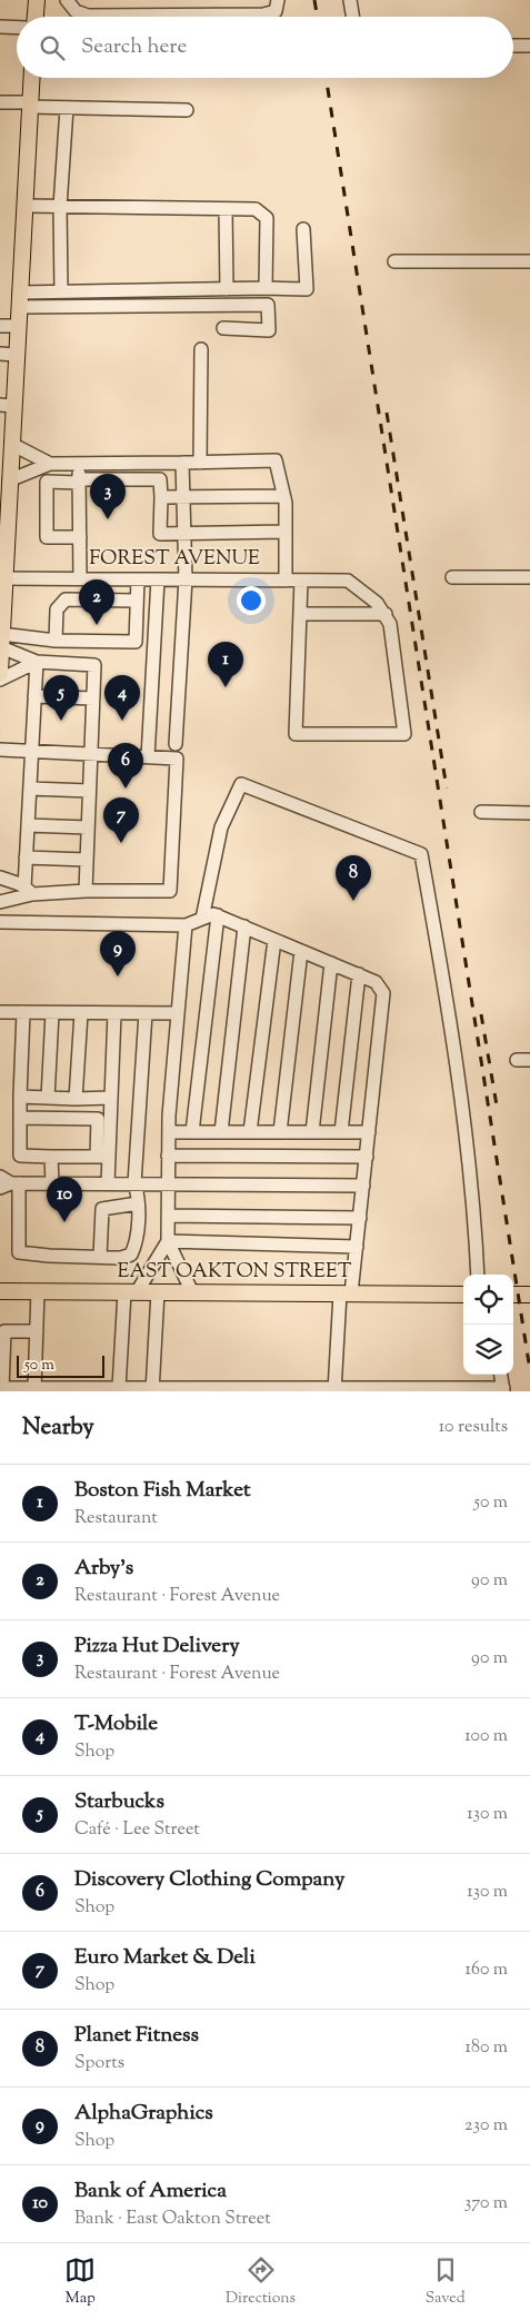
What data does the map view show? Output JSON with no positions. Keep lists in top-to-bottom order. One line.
{"streets":{"main road":["EAST OAKTON STREET"],"street":["FOREST AVENUE"]},"scale_bar":"50 m","page":{"search":"Search here","pins":["3","2","1","4","5","6","7","8","9","10"],"scale":"50 m","heading":["Nearby","10 results"],"list":[{"mark":"1","name":"Boston Fish Market","note":"Restaurant","value":"50 m"},{"mark":"2","name":"Arby's","note":"Restaurant · Forest Avenue","value":"90 m"},{"mark":"3","name":"Pizza Hut Delivery","note":"Restaurant · Forest Avenue","value":"90 m"},{"mark":"4","name":"T-Mobile","note":"Shop","value":"100 m"},{"mark":"5","name":"Starbucks","note":"Café · Lee Street","value":"130 m"},{"mark":"6","name":"Discovery Clothing Company","note":"Shop","value":"130 m"},{"mark":"7","name":"Euro Market & Deli","note":"Shop","value":"160 m"},{"mark":"8","name":"Planet Fitness","note":"Sports","value":"180 m"},{"mark":"9","name":"AlphaGraphics","note":"Shop","value":"230 m"},{"mark":"10","name":"Bank of America","note":"Bank · East Oakton Street","value":"370 m"}],"nav":["Map","Directions","Saved"]}}
